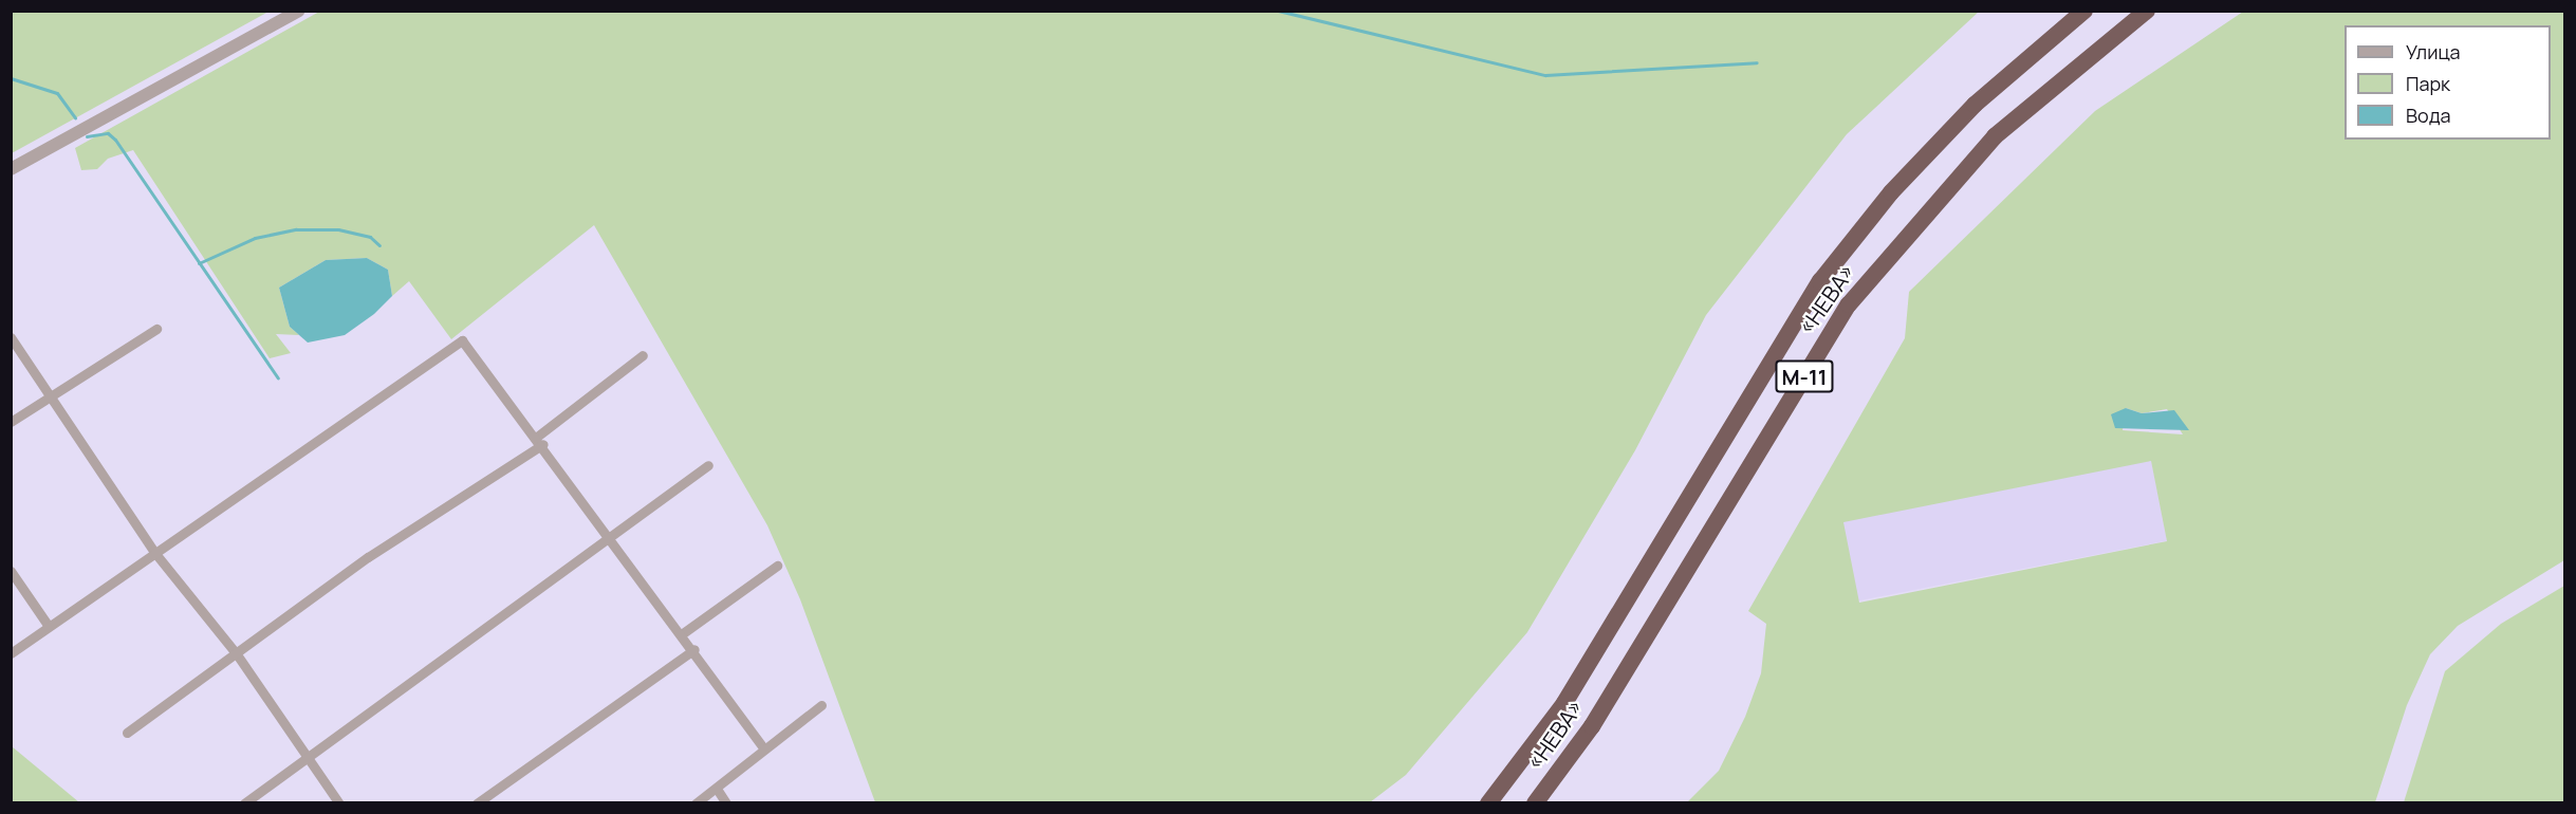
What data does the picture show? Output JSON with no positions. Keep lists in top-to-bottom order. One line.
{"streets":{"highway":["«НЕВА»","М-11"]},"legend":["Улица","Парк","Вода"]}
